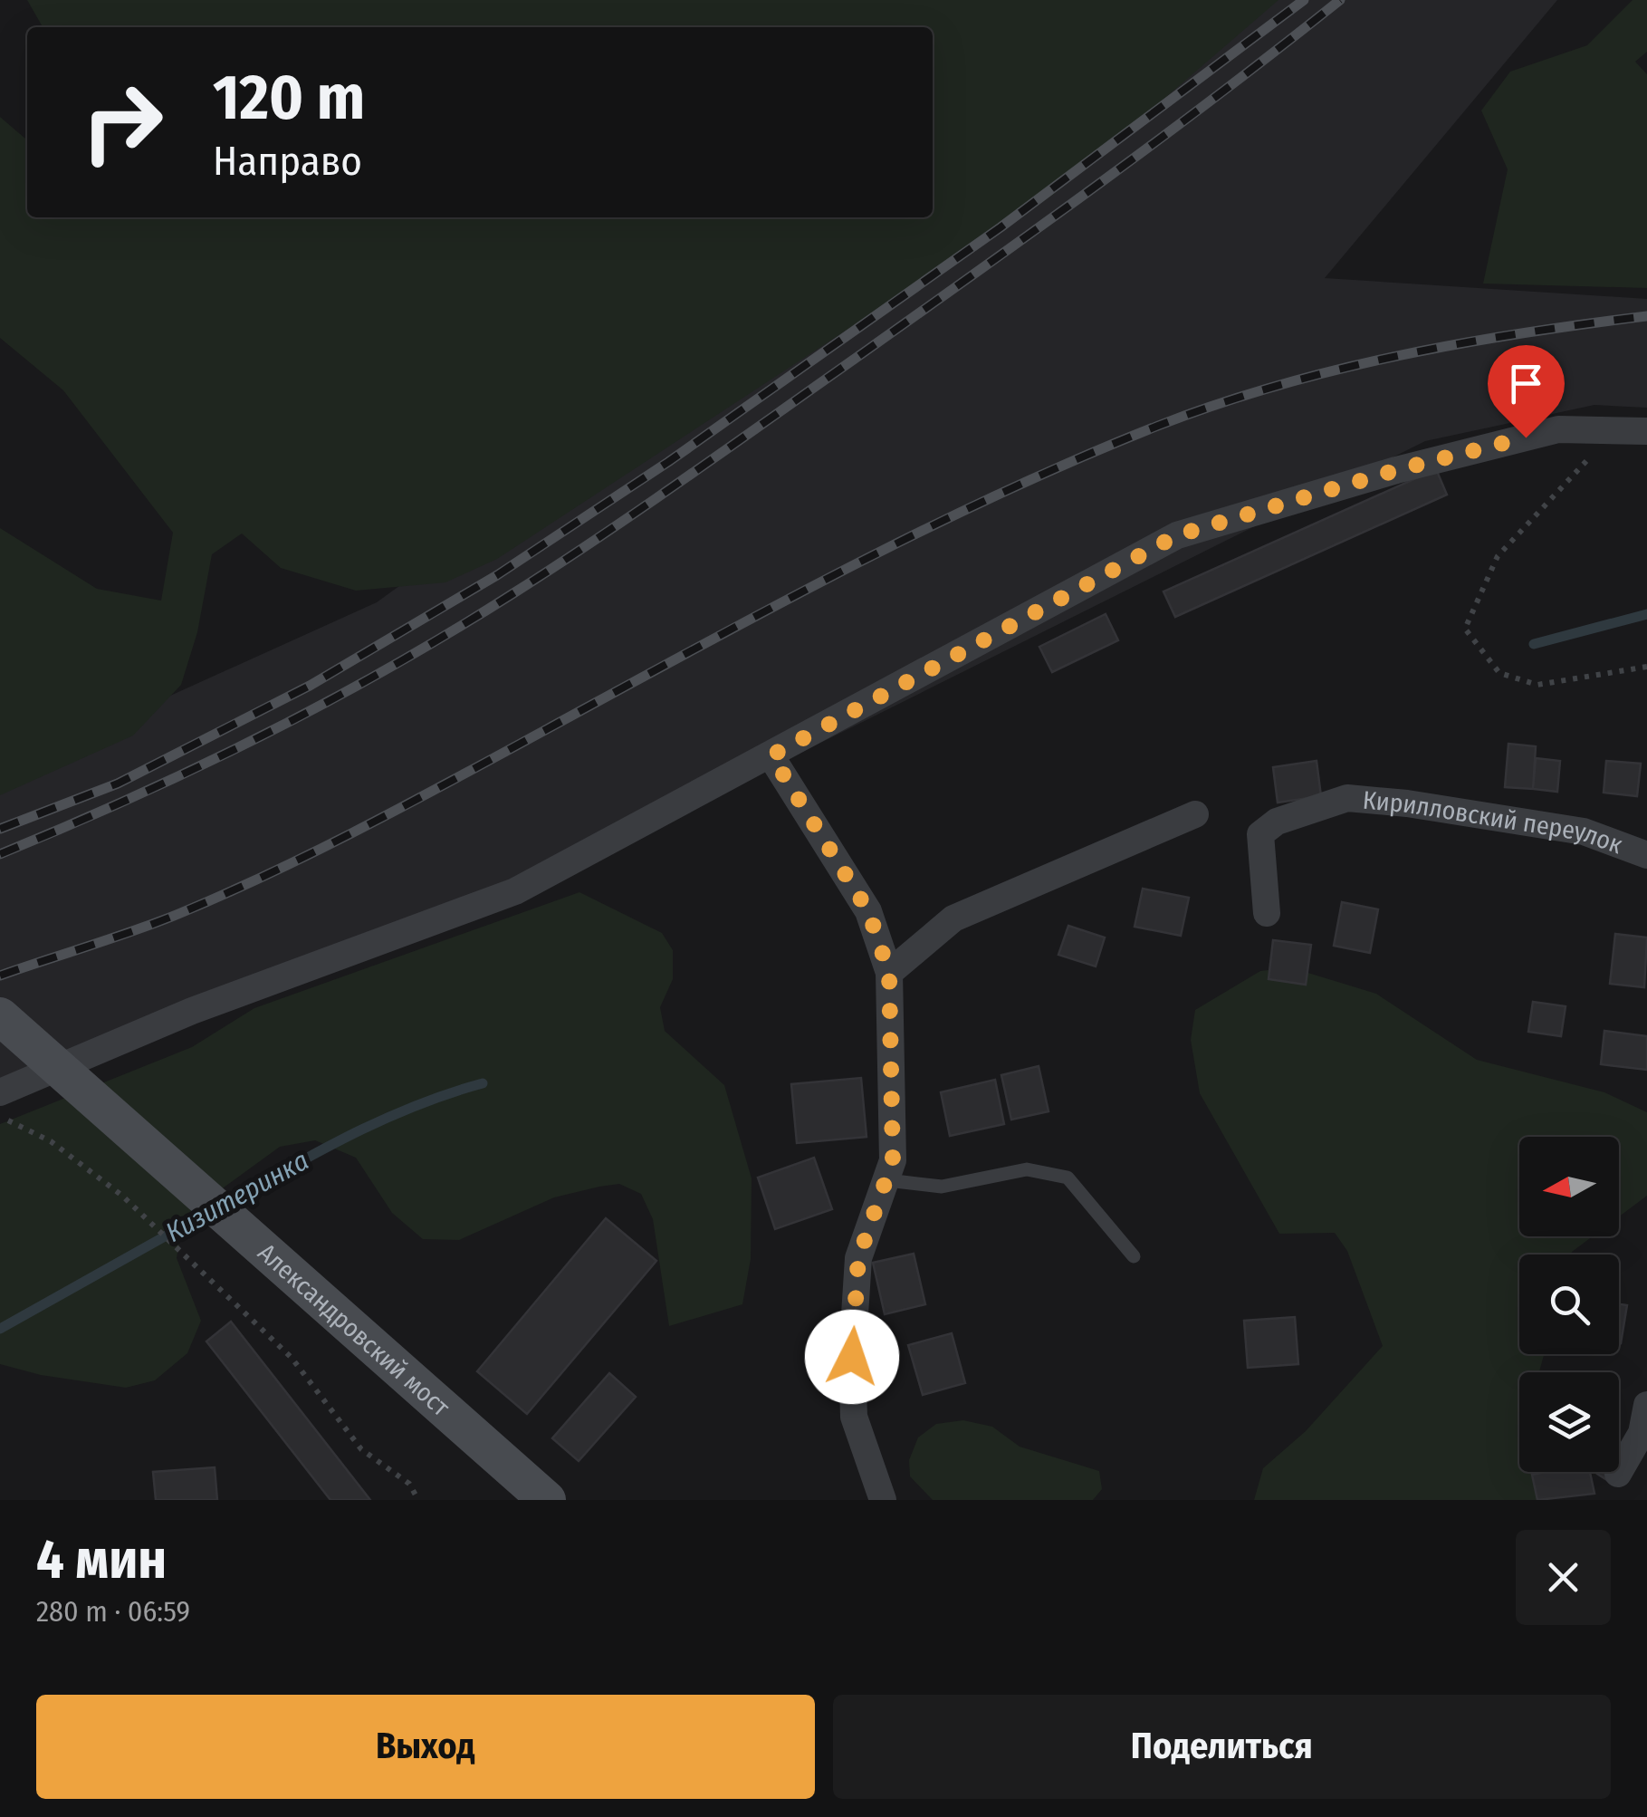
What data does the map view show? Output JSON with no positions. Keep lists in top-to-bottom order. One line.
{"streets":{"main road":["Александровский мост"],"street":["Кирилловский переулок"]},"water":["Кизитеринка"],"north":"left","page":{"turn":["120 m","Направо"],"heading":["4 мин","280 m · 06:59"],"buttons":["Выход","Поделиться"]}}
